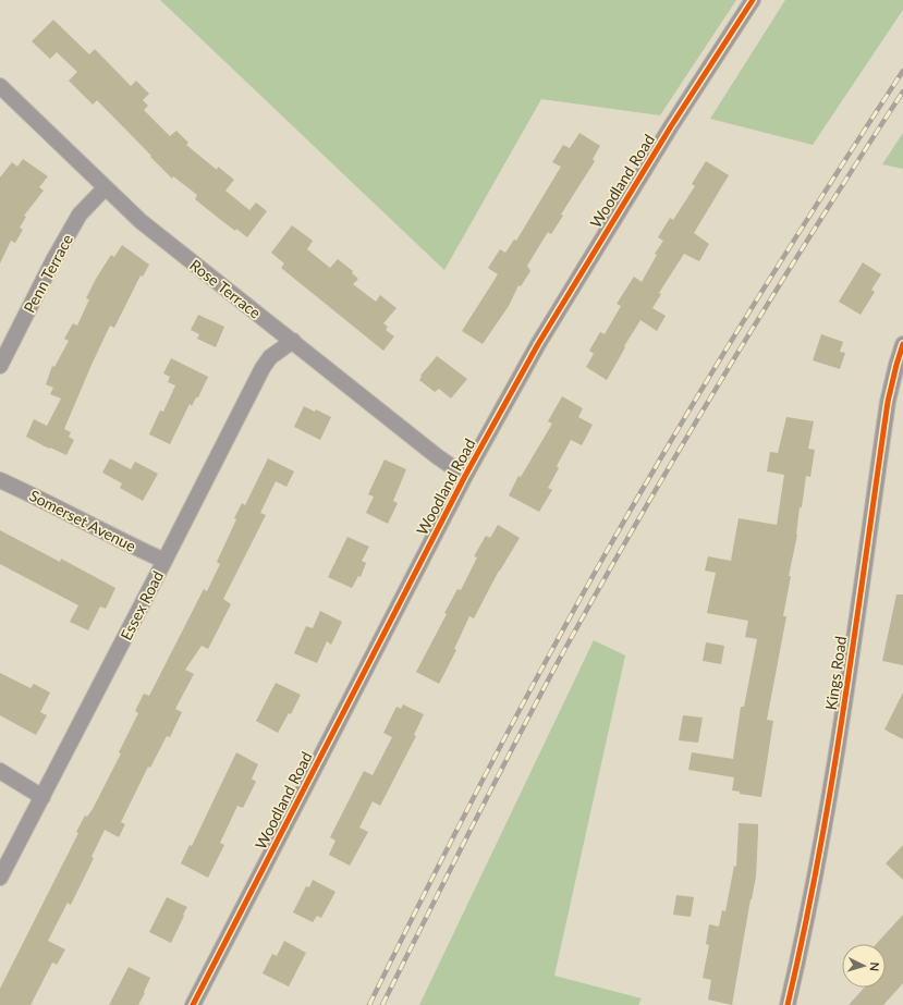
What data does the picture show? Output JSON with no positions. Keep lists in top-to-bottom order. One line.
{"streets":{"street":["Woodland Road","Penn Terrace","Rose Terrace","Somerset Avenue","Essex Road","Kings Road"]},"crossings":[["Woodland Road","Rose Terrace"],["Penn Terrace","Rose Terrace"],["Rose Terrace","Essex Road"],["Somerset Avenue","Essex Road"]],"north":"right"}
